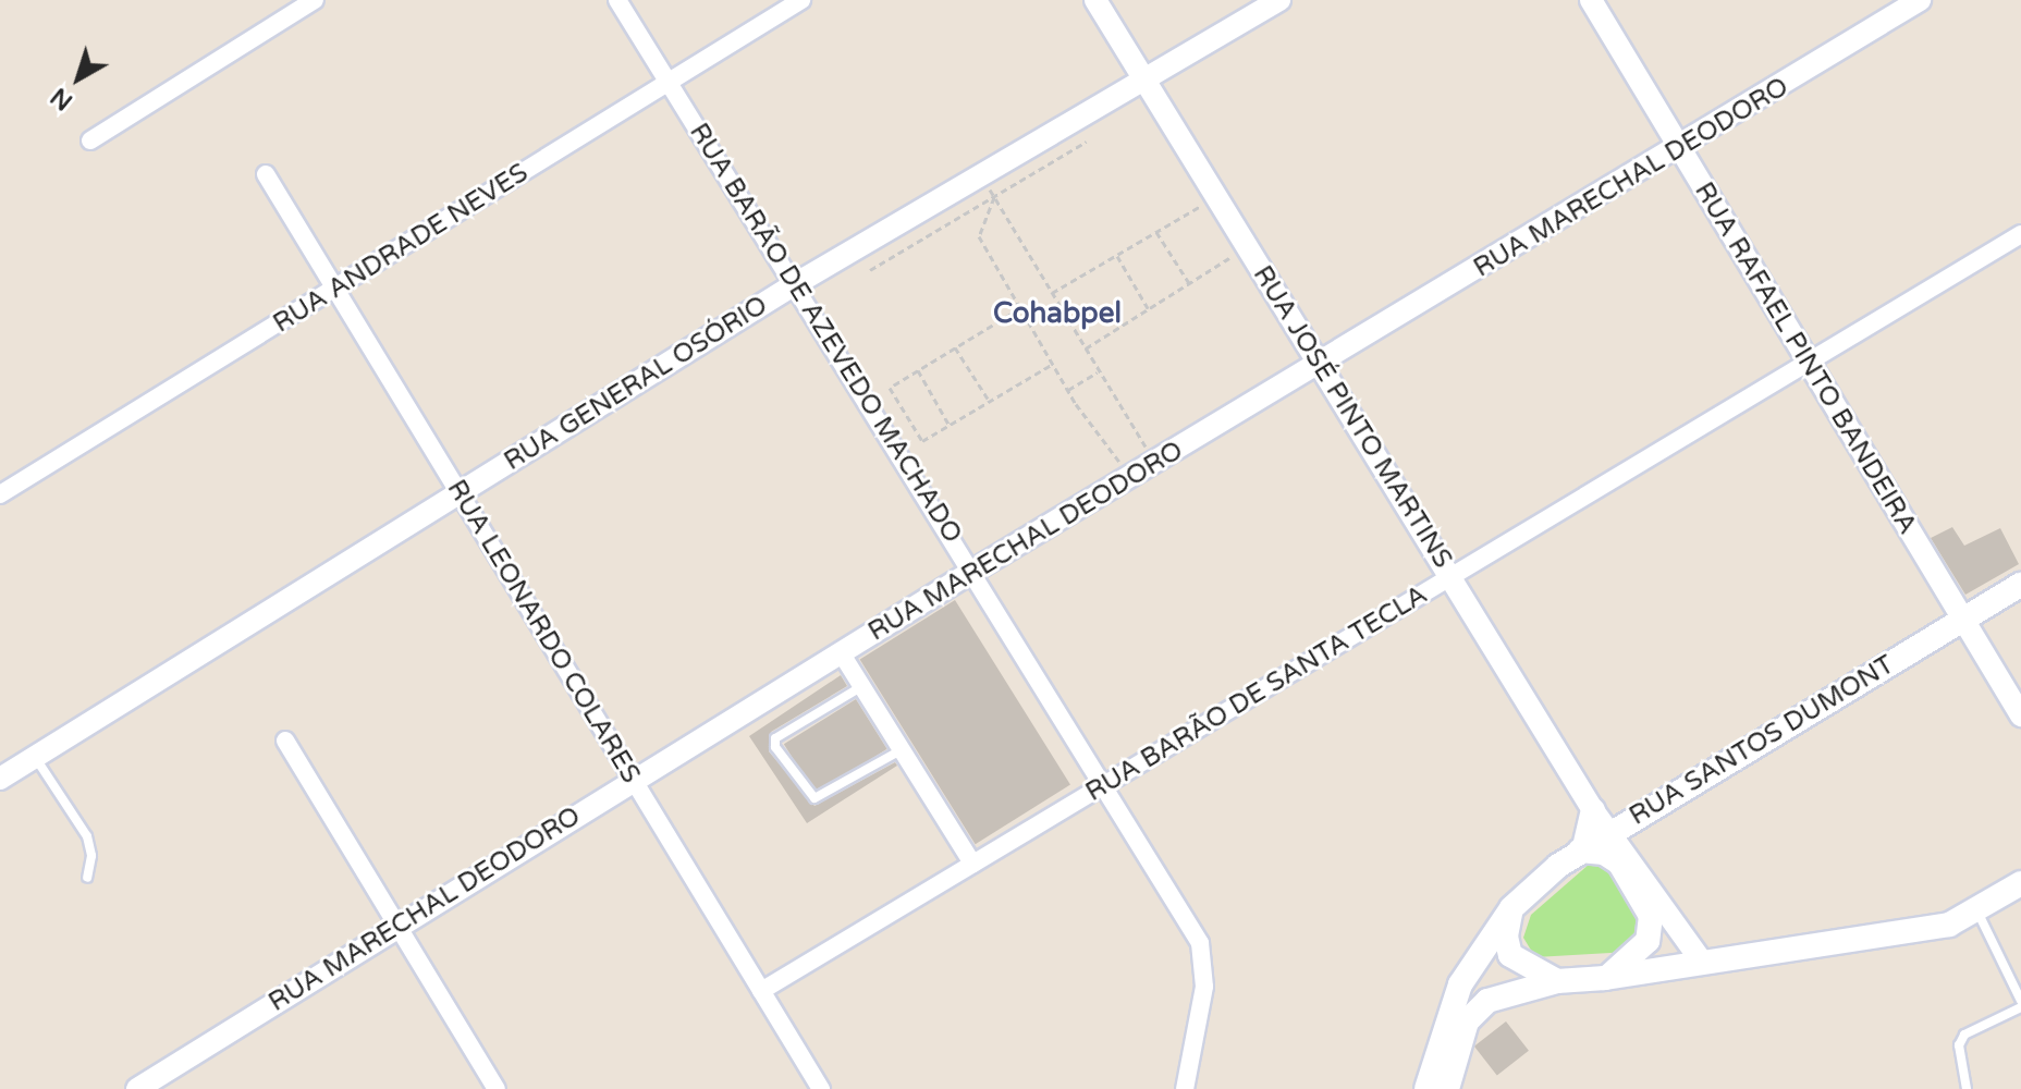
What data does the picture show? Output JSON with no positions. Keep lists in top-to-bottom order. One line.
{"streets":{"main road":["RUA SANTOS DUMONT"],"street":["RUA MARECHAL DEODORO","RUA ANDRADE NEVES","RUA BARÃO DE AZEVEDO MACHADO","RUA RAFAEL PINTO BANDEIRA","RUA GENERAL OSÓRIO","RUA JOSÉ PINTO MARTINS","RUA LEONARDO COLARES","RUA BARÃO DE SANTA TECLA"]},"crossings":[["RUA MARECHAL DEODORO","RUA BARÃO DE AZEVEDO MACHADO"],["RUA MARECHAL DEODORO","RUA RAFAEL PINTO BANDEIRA"],["RUA MARECHAL DEODORO","RUA JOSÉ PINTO MARTINS"],["RUA MARECHAL DEODORO","RUA LEONARDO COLARES"],["RUA ANDRADE NEVES","RUA BARÃO DE AZEVEDO MACHADO"],["RUA ANDRADE NEVES","RUA LEONARDO COLARES"],["RUA BARÃO DE AZEVEDO MACHADO","RUA GENERAL OSÓRIO"],["RUA BARÃO DE AZEVEDO MACHADO","RUA BARÃO DE SANTA TECLA"],["RUA RAFAEL PINTO BANDEIRA","RUA BARÃO DE SANTA TECLA"],["RUA RAFAEL PINTO BANDEIRA","RUA SANTOS DUMONT"],["RUA GENERAL OSÓRIO","RUA JOSÉ PINTO MARTINS"],["RUA GENERAL OSÓRIO","RUA LEONARDO COLARES"],["RUA JOSÉ PINTO MARTINS","RUA BARÃO DE SANTA TECLA"],["RUA JOSÉ PINTO MARTINS","RUA SANTOS DUMONT"],["RUA LEONARDO COLARES","RUA BARÃO DE SANTA TECLA"]],"districts":["Cohabpel"],"north":"bottom left"}
